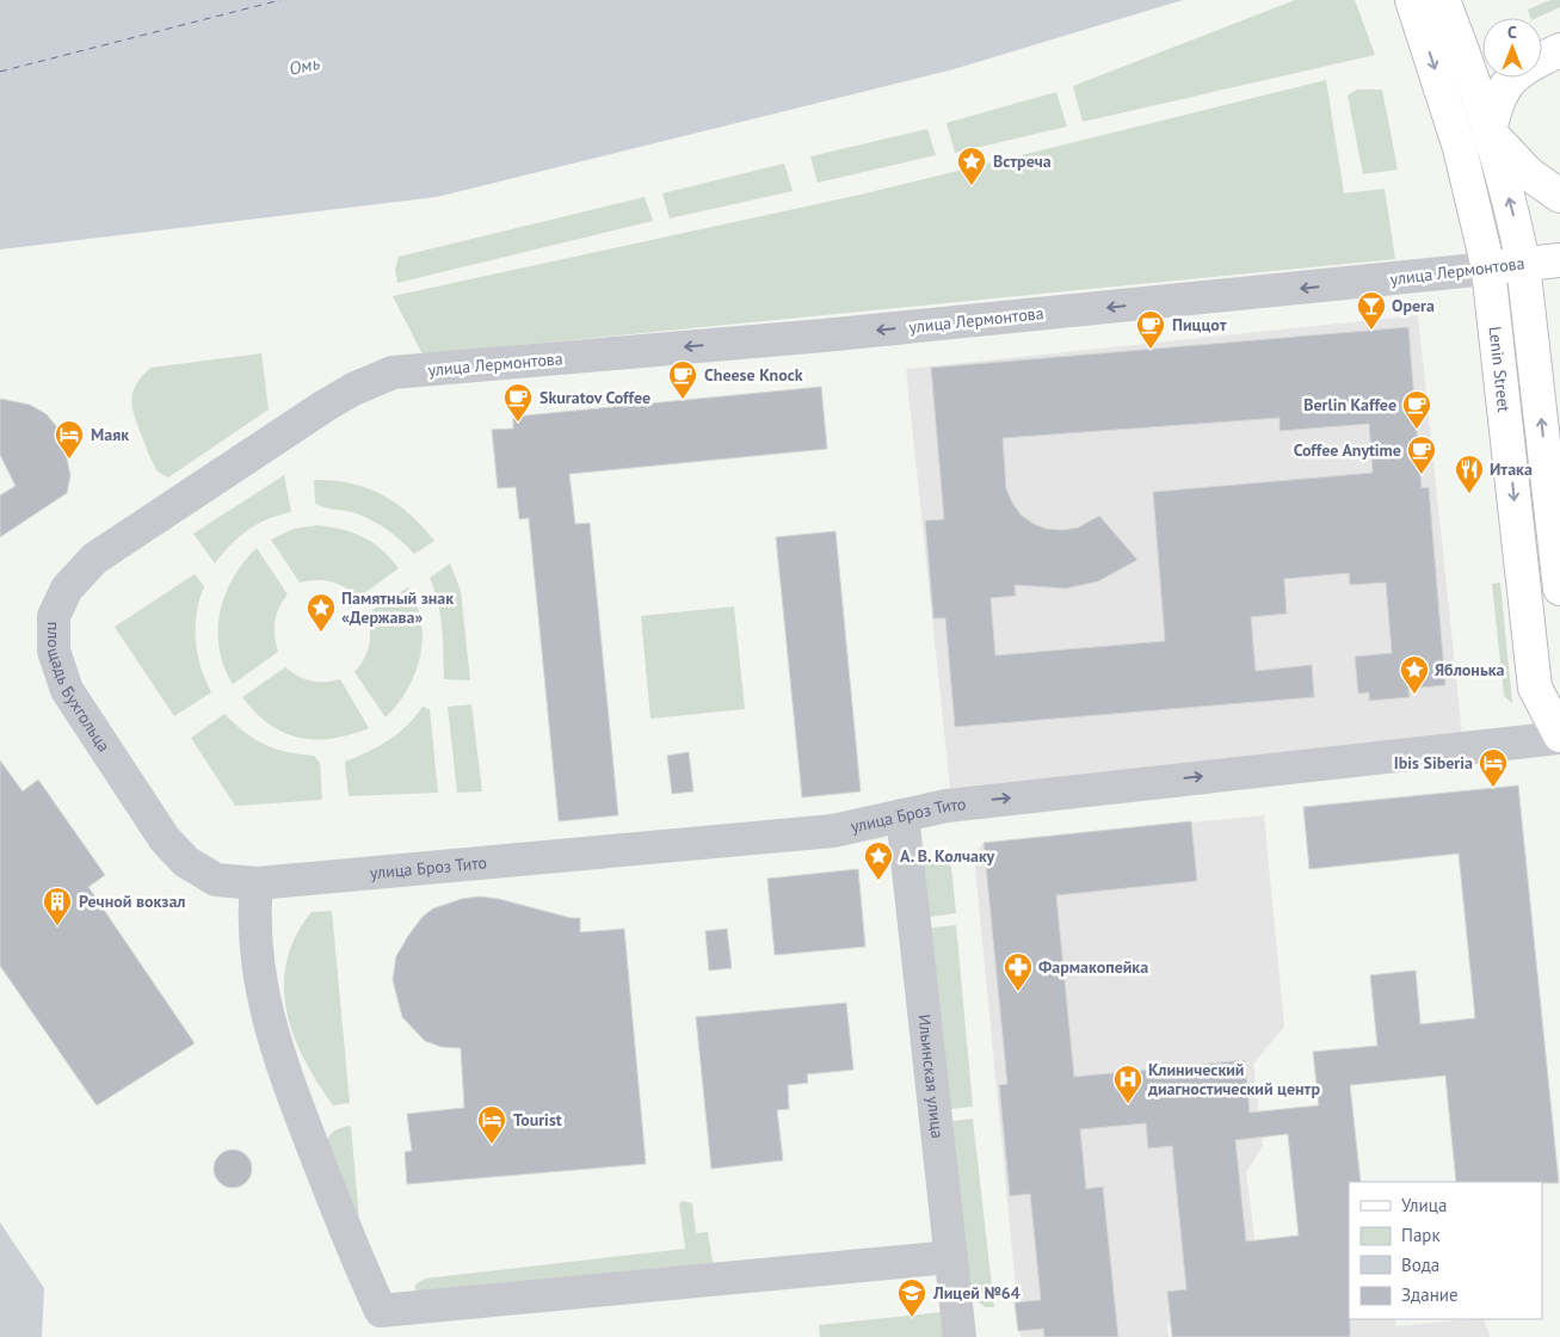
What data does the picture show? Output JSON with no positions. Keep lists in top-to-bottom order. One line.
{"streets":{"main road":["улица Лермонтова","Lenin Street"],"street":["площадь Бухгольца","улица Броз Тито","Ильинская улица"]},"crossings":[["улица Лермонтова","Lenin Street"],["улица Лермонтова","площадь Бухгольца"],["Lenin Street","улица Броз Тито"],["площадь Бухгольца","улица Броз Тито"],["улица Броз Тито","Ильинская улица"]],"one_way":["улица Лермонтова","улица Броз Тито"],"water":["Омь"],"places":{"place":["Встреча","Памятный знак «Держава»","Яблонька","А. В. Колчаку"],"bar":["Opera"],"cafe":["Пиццот","Cheese Knock","Skuratov Coffee","Berlin Kaffee","Coffee Anytime"],"hotel":["Маяк","Ibis Siberia","Tourist"],"restaurant":["Итака"],"building":["Речной вокзал"],"pharmacy":["Фармакопейка"],"hospital":["Клинический диагностический центр"],"school or university":["Лицей №64"]},"legend":["Улица","Парк","Вода","Здание"],"north":"top"}
